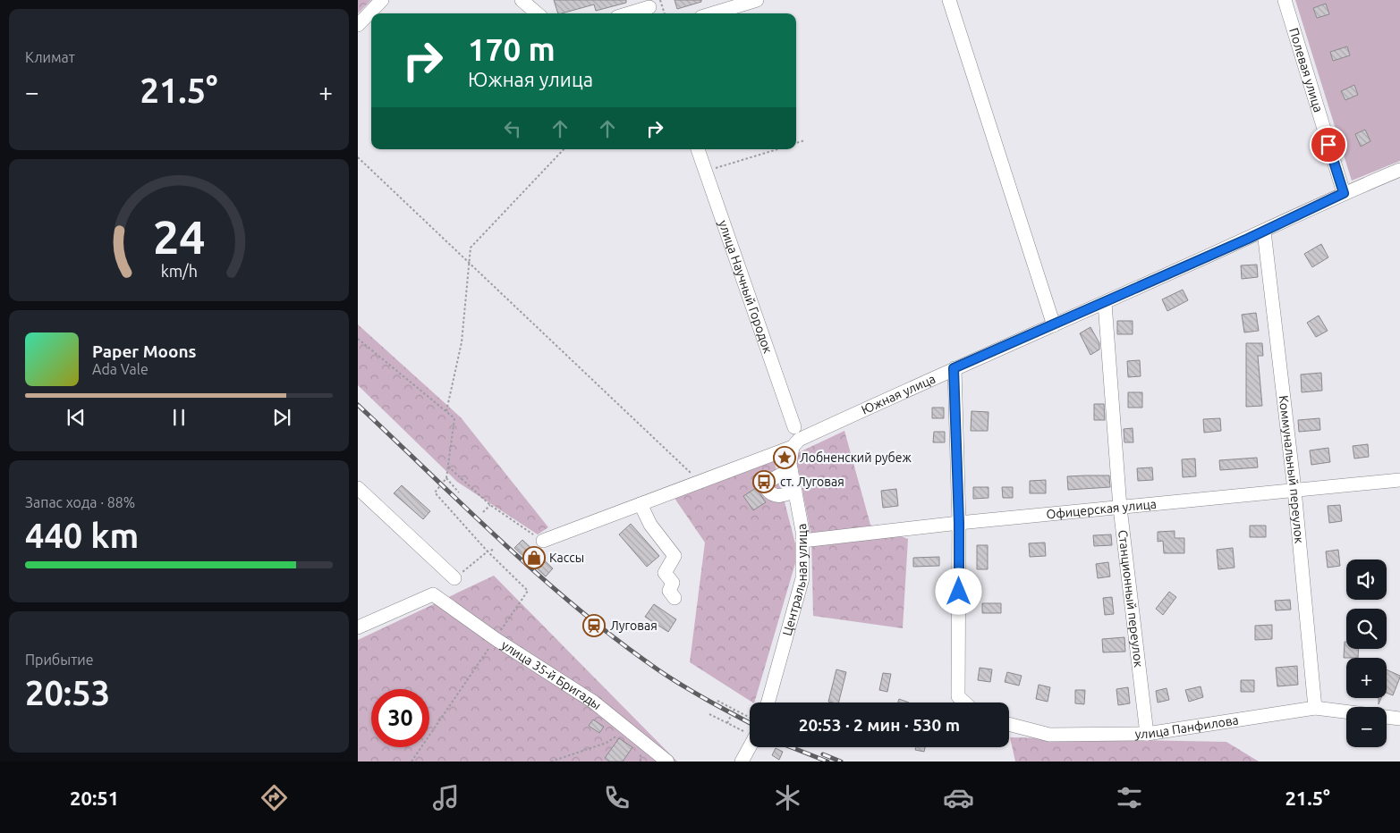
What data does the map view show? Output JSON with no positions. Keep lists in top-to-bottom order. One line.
{"streets":{"street":["Полевая улица","улица Научный Городок","Южная улица","Коммунальный переулок","Офицерская улица","Центральная улица","Станционный переулок","улица 35-й Бригады","улица Панфилова"]},"crossings":[["Полевая улица","Южная улица"],["Южная улица","Коммунальный переулок"],["Южная улица","Центральная улица"],["Южная улица","Станционный переулок"],["Коммунальный переулок","Офицерская улица"],["Коммунальный переулок","улица Панфилова"],["Офицерская улица","Центральная улица"],["Офицерская улица","Станционный переулок"],["Станционный переулок","улица Панфилова"]],"places":{"place":["Лобненский рубеж"],"bus stop":["ст. Луговая"],"shop":["Кассы"],"station":["Луговая"]},"page":{"tile":["Климат",["Запас хода · 88%","440 km"],["Прибытие","20:53"]],"turn":["170 m","Южная улица"],"heat":["−","21.5°","+"],"song":["Paper Moons","Ada Vale"],"map_buttons":["+","−"],"limit":"30","trip":"20:53 · 2 мин · 530 m","tabs":["20:51","21.5°"],"gauge":["24","km/h"]}}
